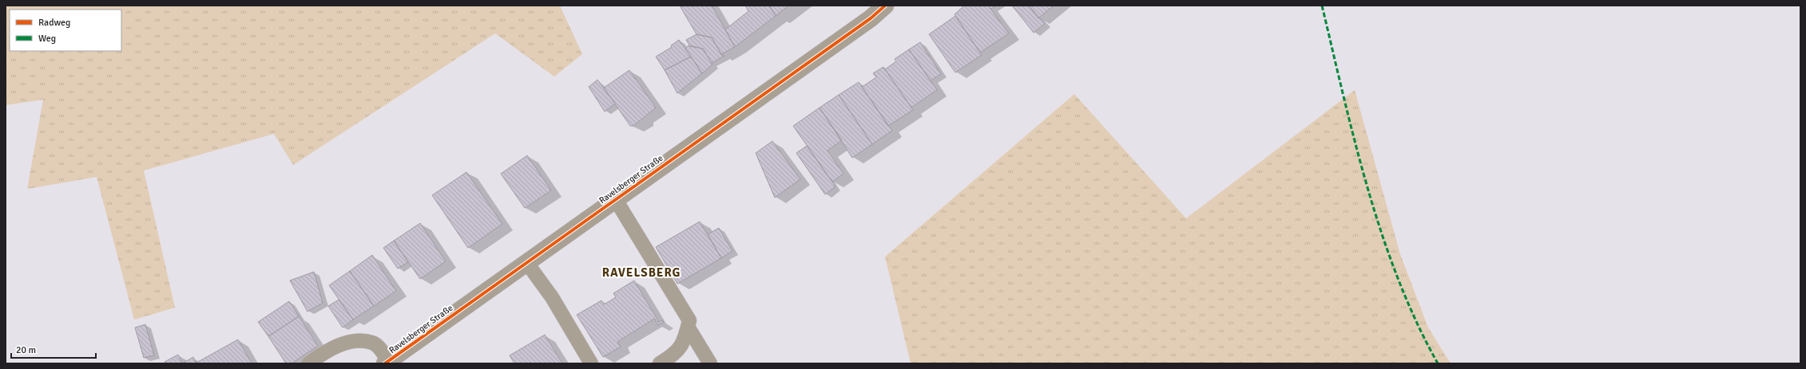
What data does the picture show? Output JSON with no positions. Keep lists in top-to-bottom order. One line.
{"streets":{"street":["Ravelsberger Straße"]},"districts":["RAVELSBERG"],"legend":["Radweg","Weg"],"scale_bar":"20 m"}
